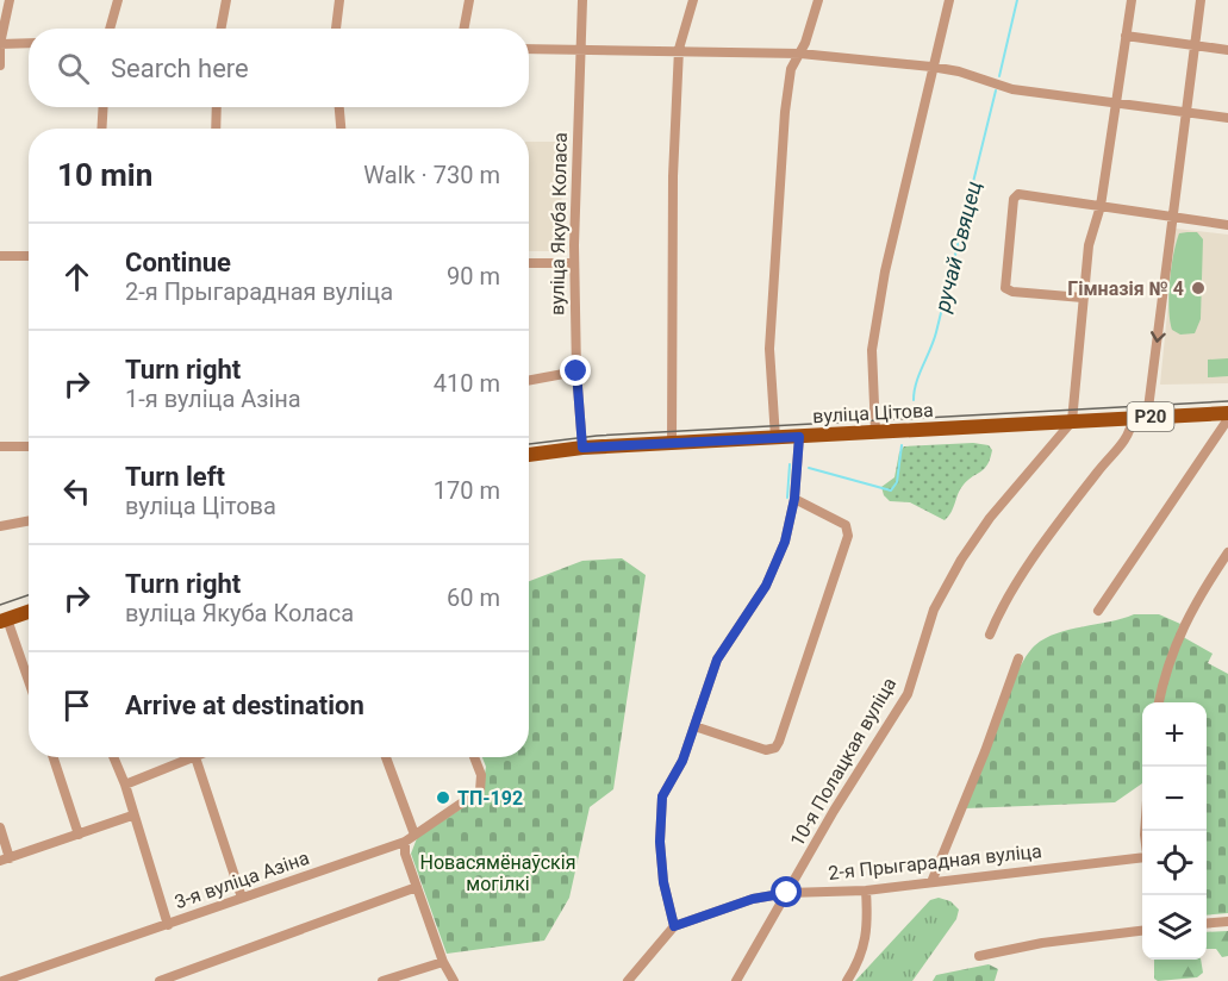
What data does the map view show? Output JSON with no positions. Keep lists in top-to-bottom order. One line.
{"streets":{"main road":["вуліца Цітова","Р20"],"street":["вуліца Якуба Коласа","10-я Полацкая вуліца","2-я Прыгарадная вуліца","3-я вуліца Азіна"]},"crossings":[["вуліца Якуба Коласа","вуліца Цітова"],["вуліца Цітова","10-я Полацкая вуліца"],["10-я Полацкая вуліца","2-я Прыгарадная вуліца"]],"water":["ручай Свяцец"],"parks":["Новасямёнаўскія могілкі"],"places":["Гімназія № 4","ТП-192"],"page":{"search":"Search here","heading":["10 min","Walk · 730 m"],"list":[["Continue","2-я Прыгарадная вуліца","90 m"],["Turn right","1-я вуліца Азіна","410 m"],["Turn left","вуліца Цітова","170 m"],["Turn right","вуліца Якуба Коласа","60 m"],"Arrive at destination"],"map_buttons":["+","−"]}}
